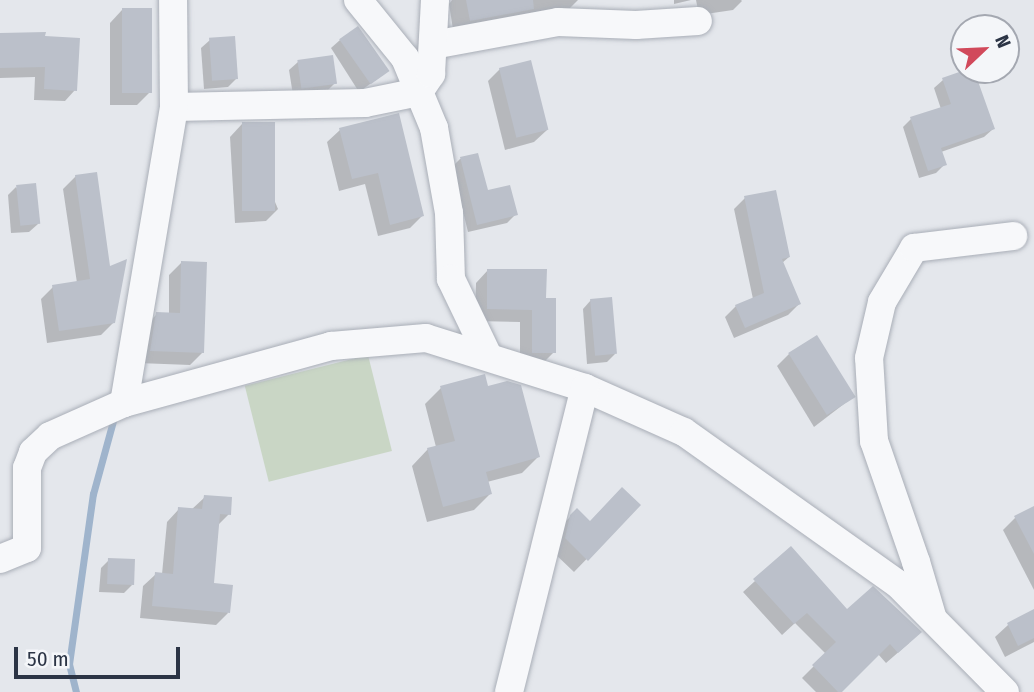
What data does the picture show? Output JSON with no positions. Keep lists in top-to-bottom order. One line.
{"scale_bar":"50 m","north":"top right"}
